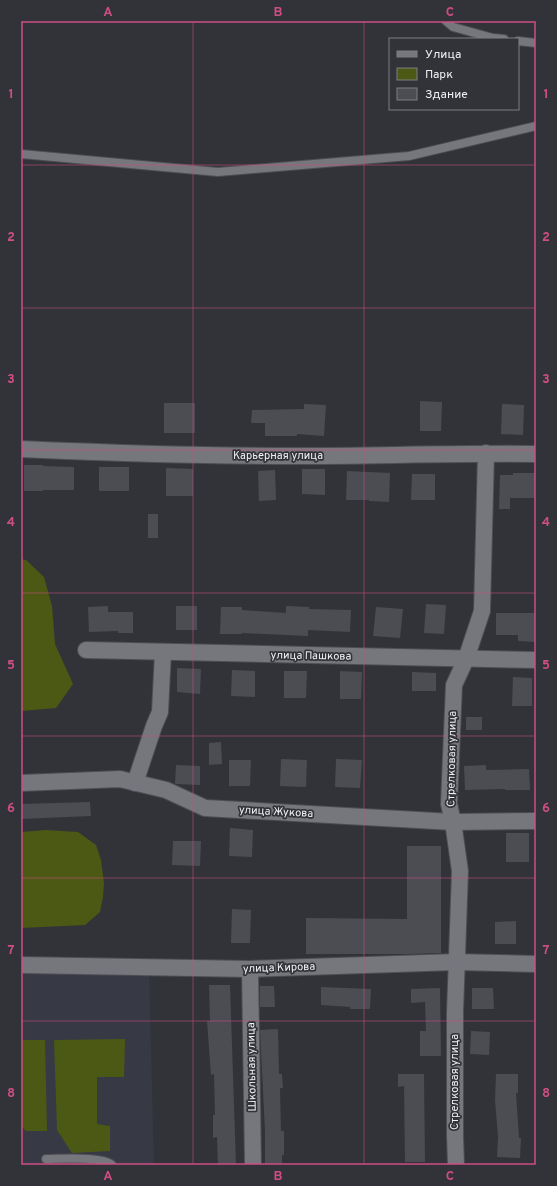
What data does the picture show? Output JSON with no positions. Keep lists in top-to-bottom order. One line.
{"streets":{"street":["Карьерная улица","улица Пашкова","Стрелковая улица","улица Жукова","улица Кирова","Школьная улица"]},"crossings":[["Карьерная улица","Стрелковая улица"],["улица Пашкова","Стрелковая улица"],["Стрелковая улица","улица Жукова"],["Стрелковая улица","улица Кирова"],["улица Кирова","Школьная улица"]],"legend":["Улица","Парк","Здание"],"grid":{"columns":["A","B","C"],"rows":["1","2","3","4","5","6","7","8"]}}
